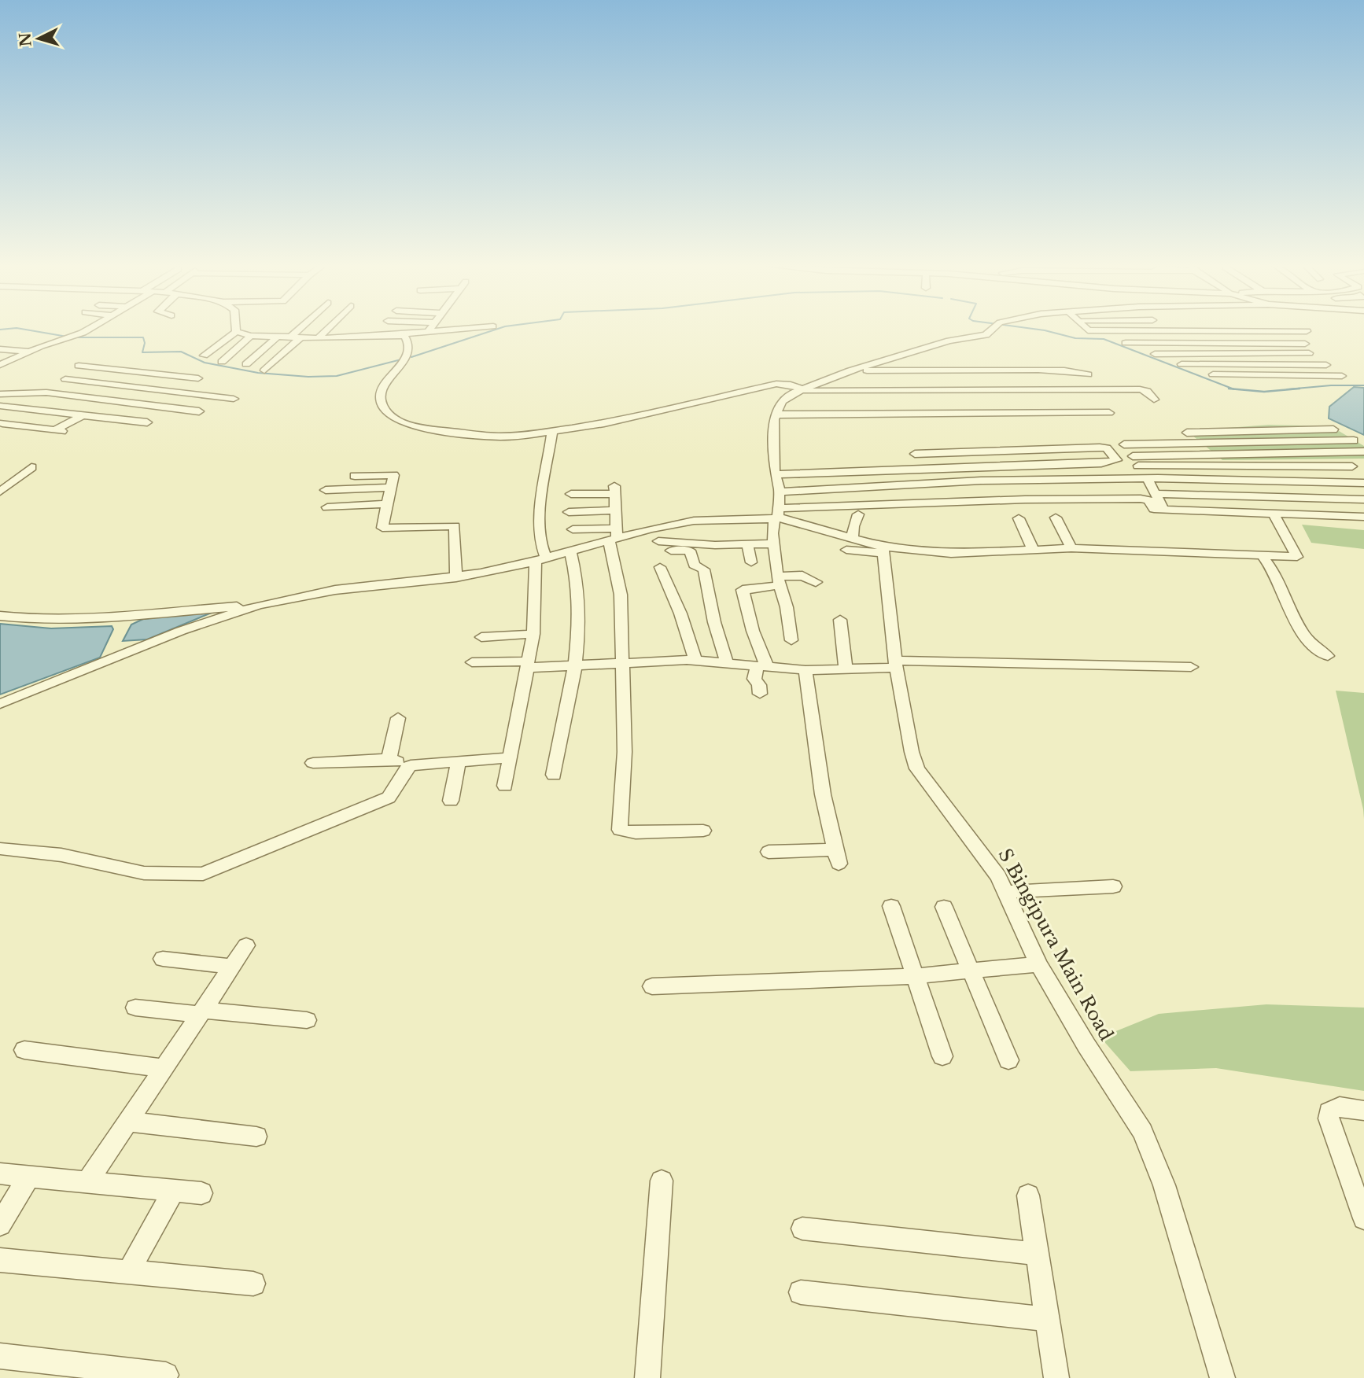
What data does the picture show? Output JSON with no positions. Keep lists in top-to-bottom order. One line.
{"streets":{"street":["S Bingipura Main Road"]},"north":"left"}
